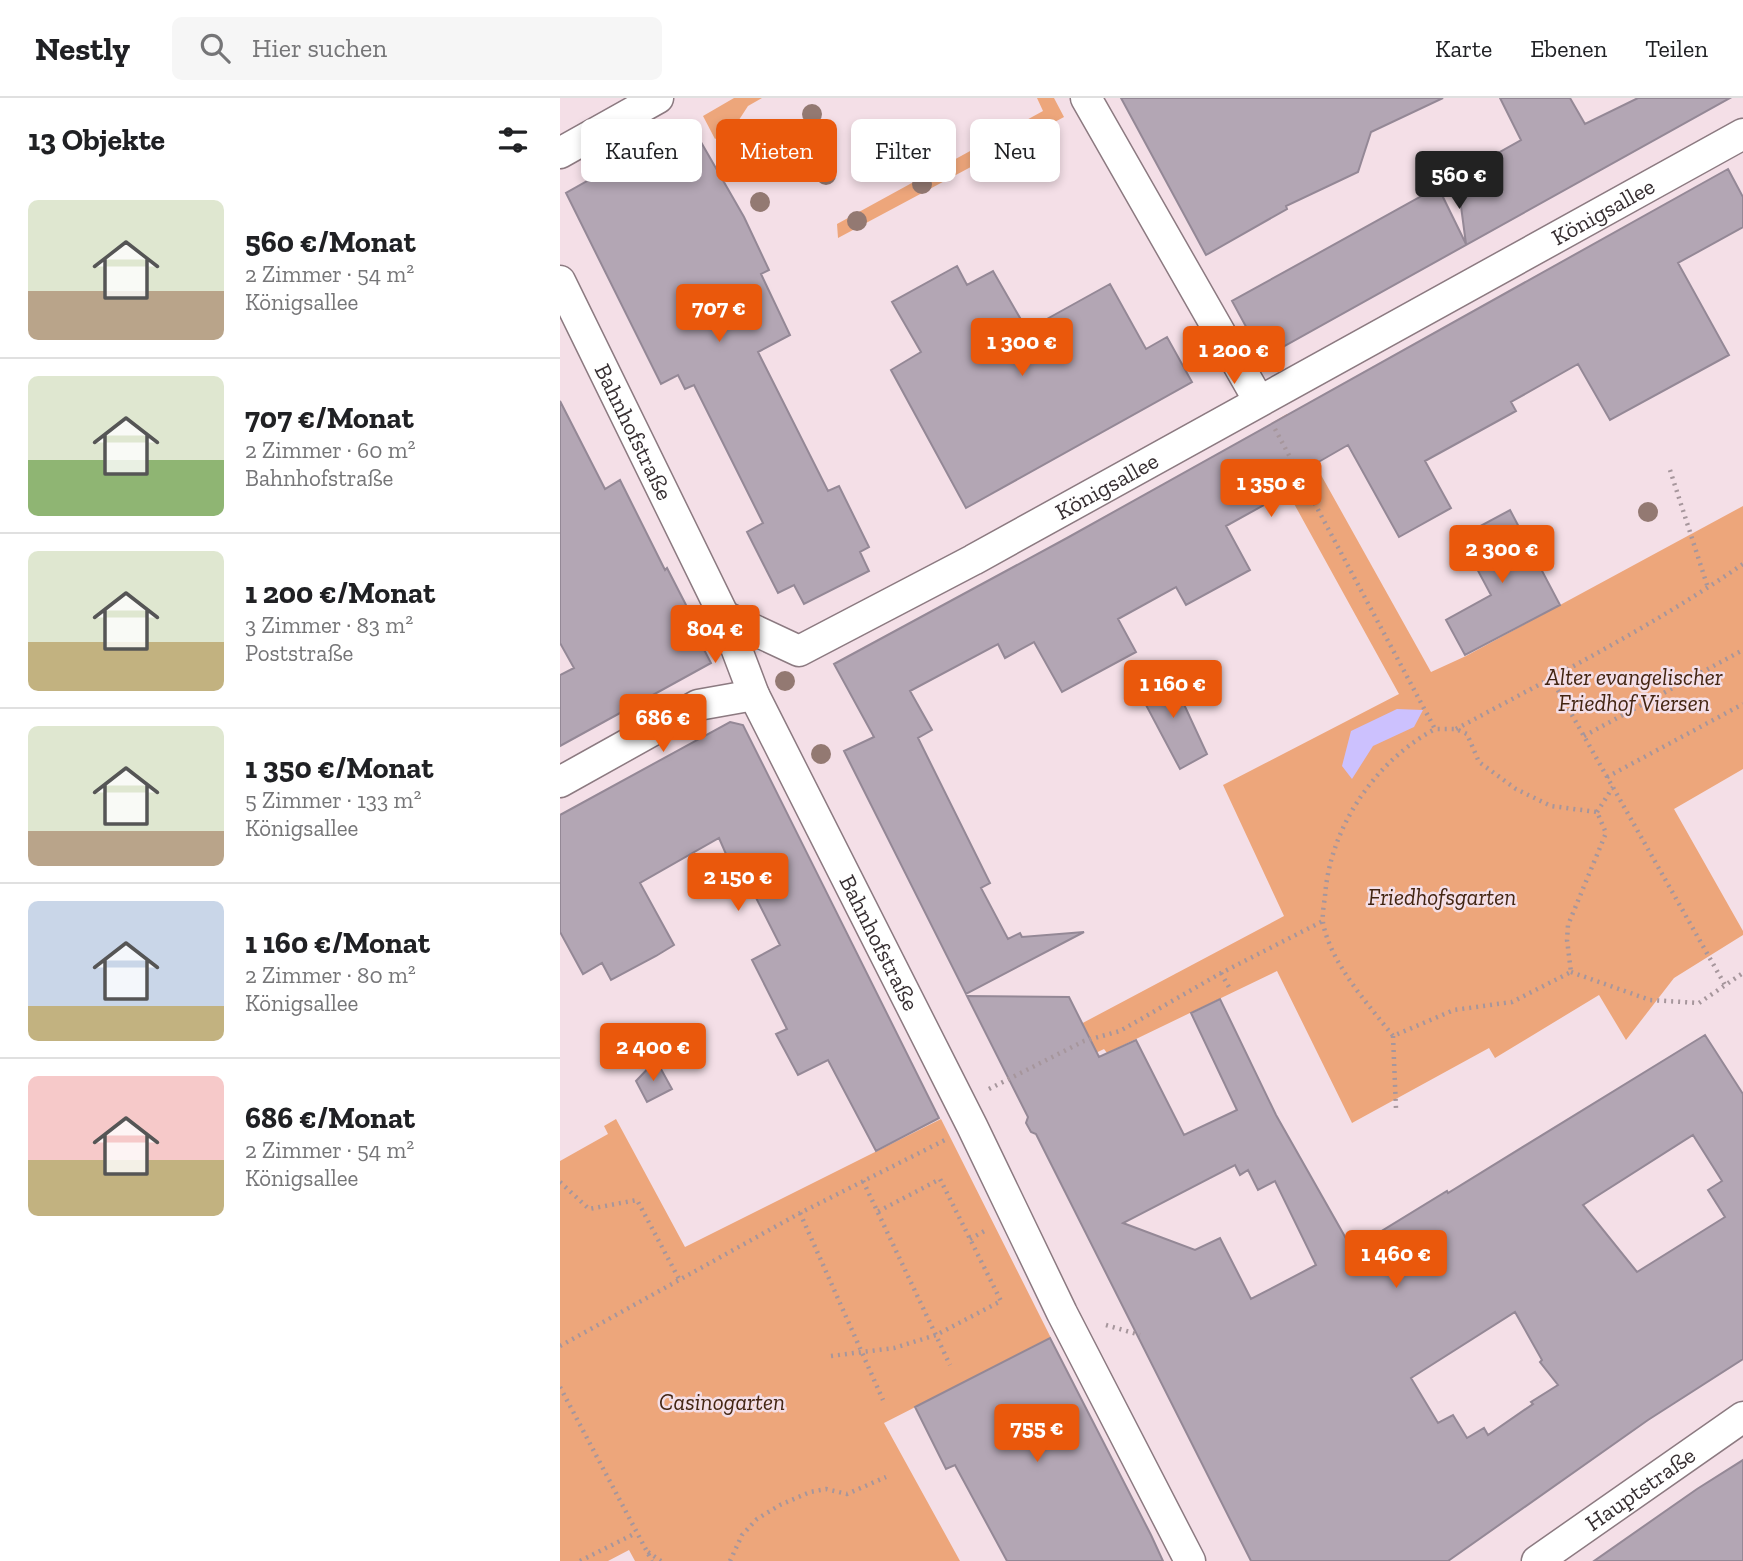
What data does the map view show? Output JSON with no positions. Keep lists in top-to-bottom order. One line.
{"streets":{"street":["Königsallee","Bahnhofstraße","Hauptstraße"]},"crossings":[["Königsallee","Bahnhofstraße"]],"parks":["Alter evangelischer Friedhof Viersen","Friedhofsgarten","Casinogarten"],"page":{"header":"Nestly","search":"Hier suchen","nav":["Karte","Ebenen","Teilen"],"heading":"13 Objekte","chip":["Kaufen","Mieten","Filter","Neu"],"price":["560 €","707 €","1 300 €","1 200 €","1 350 €","2 300 €","804 €","1 160 €","686 €","2 150 €","2 400 €","1 460 €","755 €"],"list":[{"name":"560 €/Monat","note":"2 Zimmer · 54 m² · Königsallee"},{"name":"707 €/Monat","note":"2 Zimmer · 60 m² · Bahnhofstraße"},{"name":"1 200 €/Monat","note":"3 Zimmer · 83 m² · Poststraße"},{"name":"1 350 €/Monat","note":"5 Zimmer · 133 m² · Königsallee"},{"name":"1 160 €/Monat","note":"2 Zimmer · 80 m² · Königsallee"},{"name":"686 €/Monat","note":"2 Zimmer · 54 m² · Königsallee"}]}}
